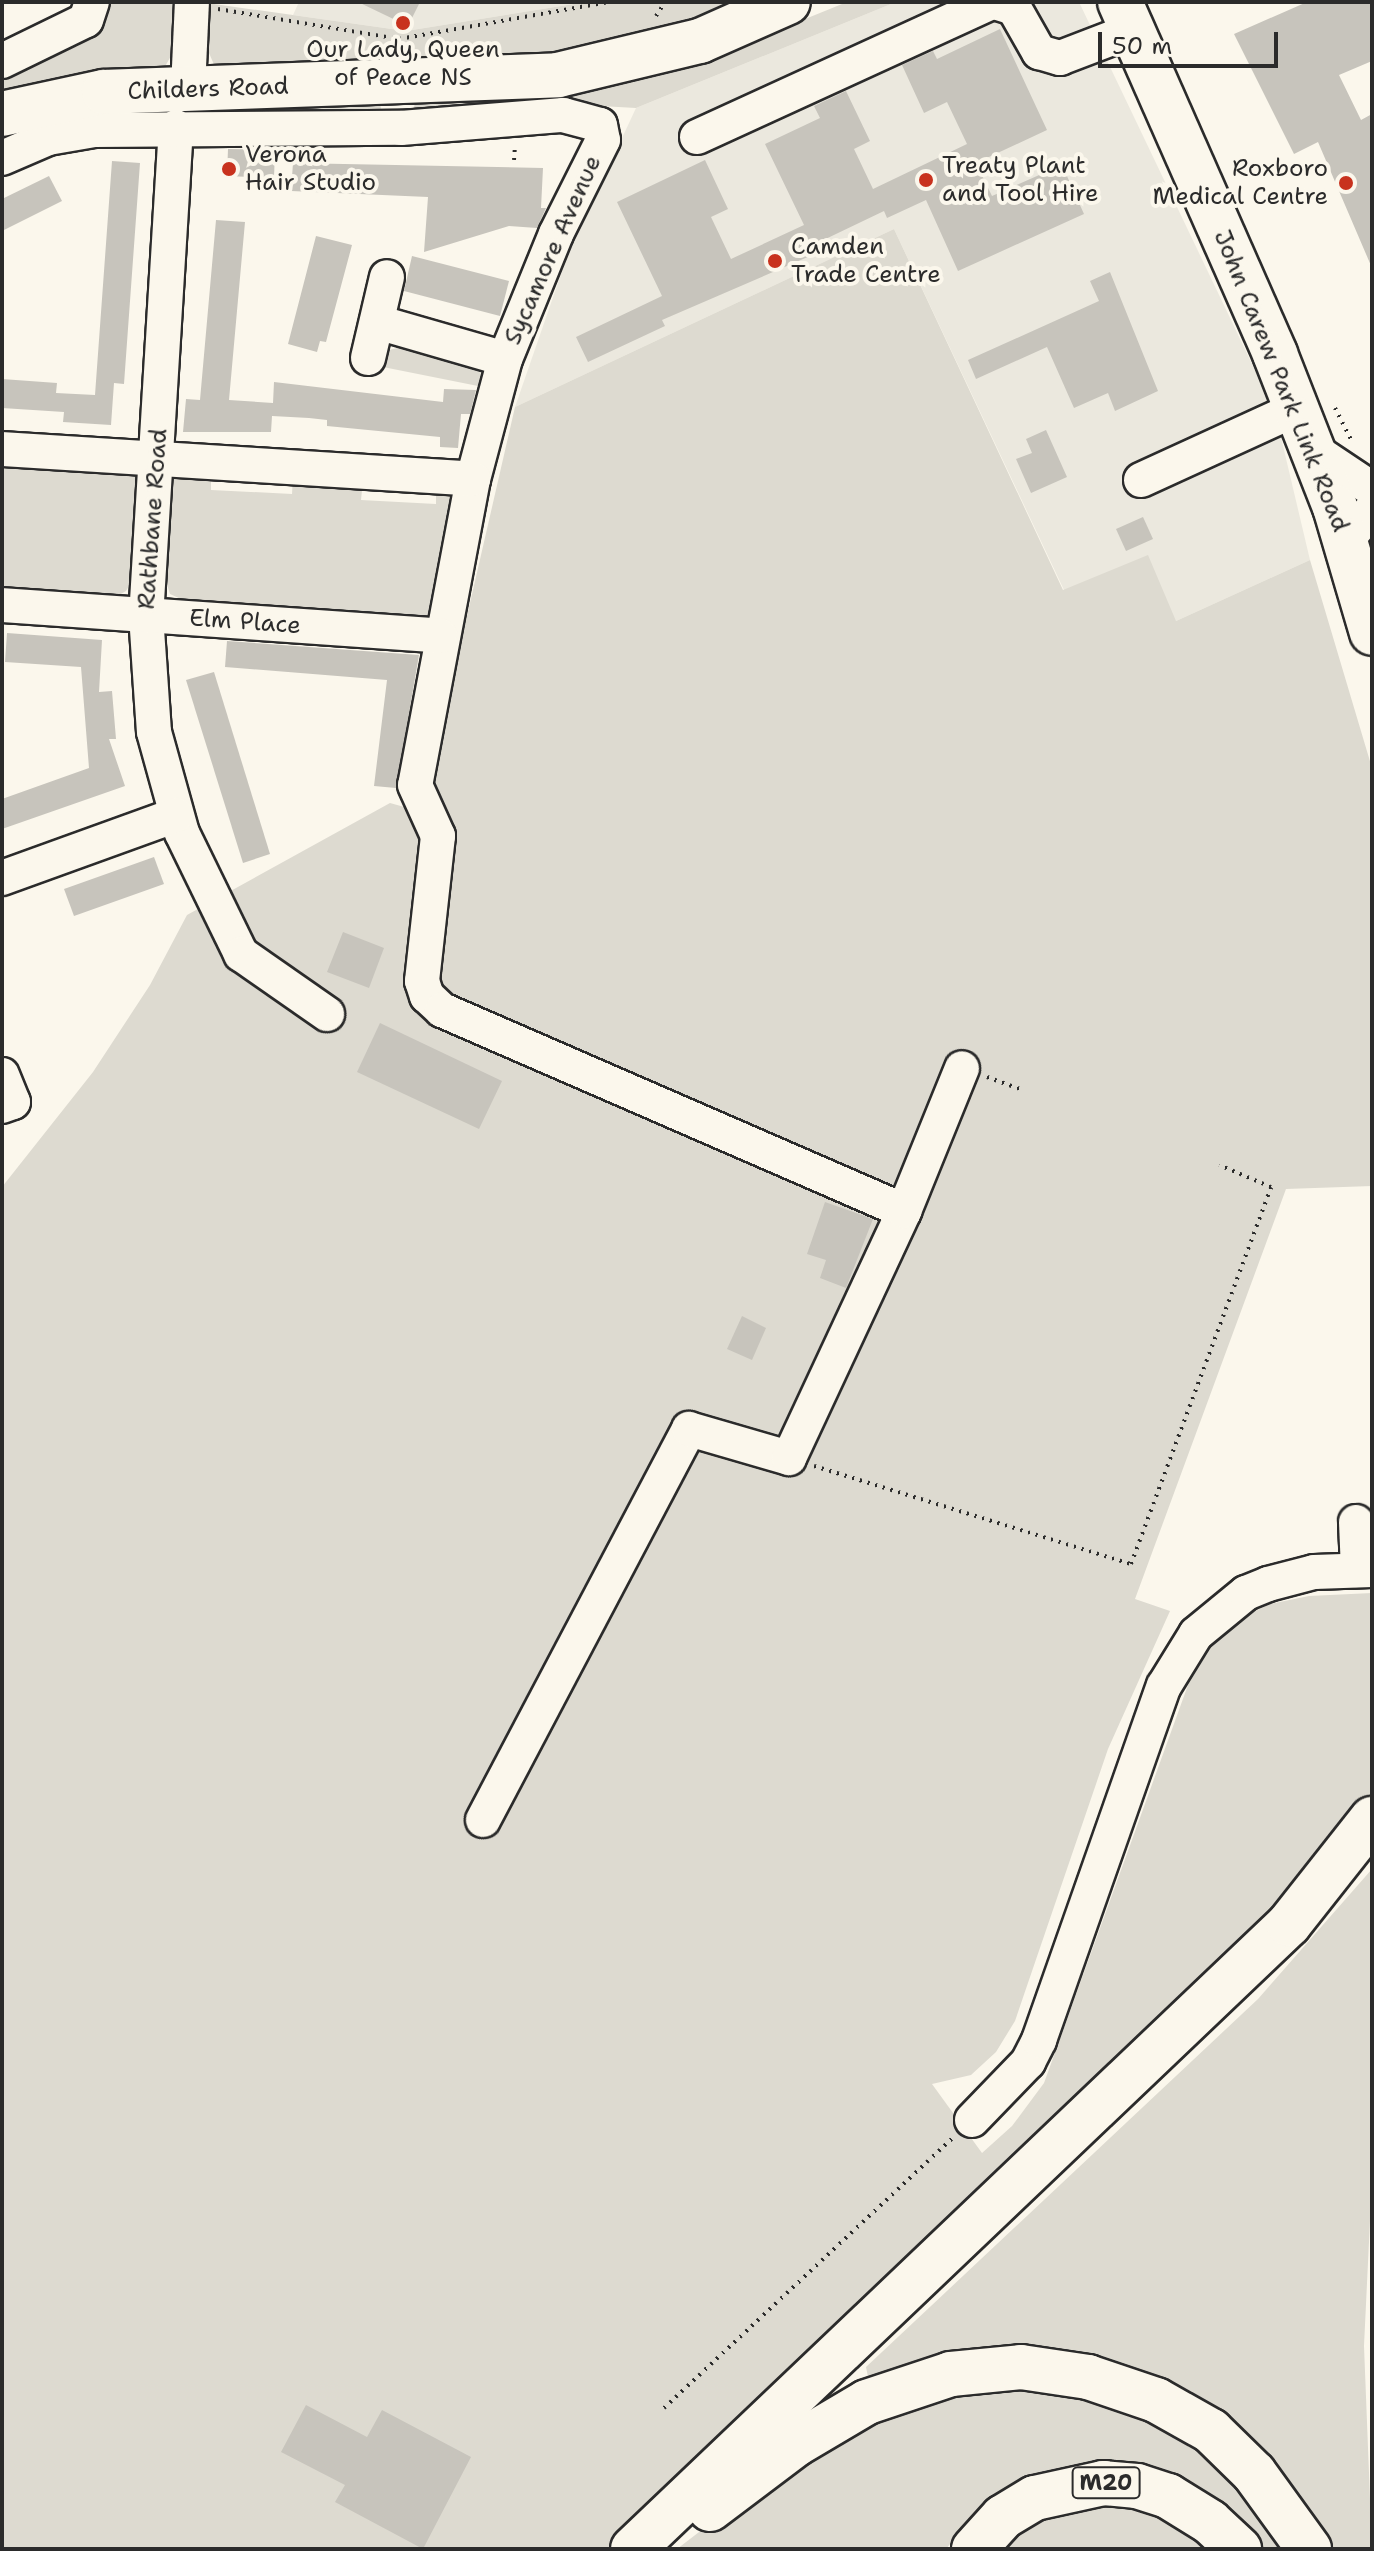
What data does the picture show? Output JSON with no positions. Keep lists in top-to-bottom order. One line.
{"streets":{"main road":["Childers Road","John Carew Park Link Road","M20"],"street":["Sycamore Avenue","Rathbane Road","Elm Place"]},"crossings":[["Childers Road","Sycamore Avenue"],["Childers Road","Rathbane Road"],["Sycamore Avenue","Rathbane Road"],["Rathbane Road","Elm Place"]],"places":["Our Lady, Queen of Peace NS","Verona Hair Studio","Treaty Plant and Tool Hire","Roxboro Medical Centre","Camden Trade Centre"],"scale_bar":"50 m"}
